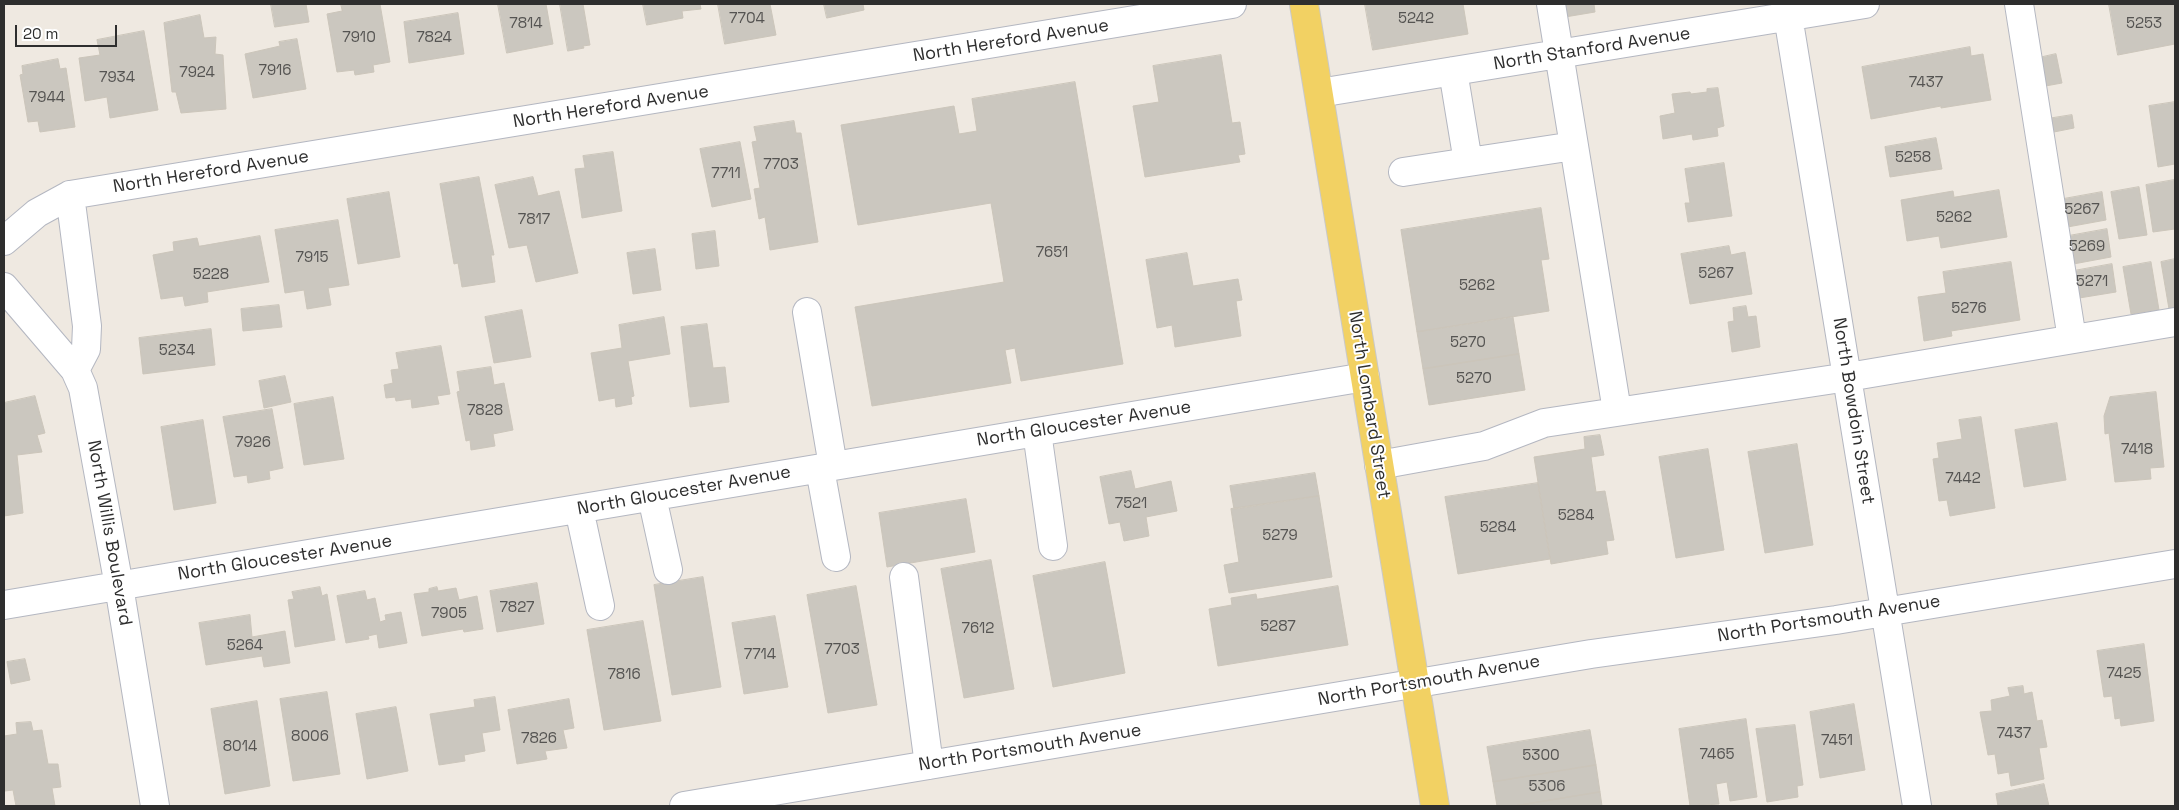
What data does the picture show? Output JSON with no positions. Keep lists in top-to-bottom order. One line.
{"streets":{"main road":["North Lombard Street"],"street":["North Hereford Avenue","North Stanford Avenue","North Bowdoin Street","North Gloucester Avenue","North Willis Boulevard","North Portsmouth Avenue"]},"crossings":[["North Stanford Avenue","North Lombard Street"],["North Stanford Avenue","North Bowdoin Street"],["North Lombard Street","North Gloucester Avenue"],["North Lombard Street","North Portsmouth Avenue"],["North Bowdoin Street","North Portsmouth Avenue"],["North Gloucester Avenue","North Willis Boulevard"]],"house_numbers":["7704","5242","7814","5253","7910","7824","7916","7924","7934","7437","7944","5258","7703","7711","5267","5262","7817","5269","7651","7915","5267","5228","5271","5262","5276","5270","5234","5270","7828","7926","7418","7442","7521","5284","5284","5279","7827","7905","5287","7612","5264","7703","7714","7425","7816","7437","8006","7826","7451","8014","7465","5300","5306"],"scale_bar":"20 m"}
